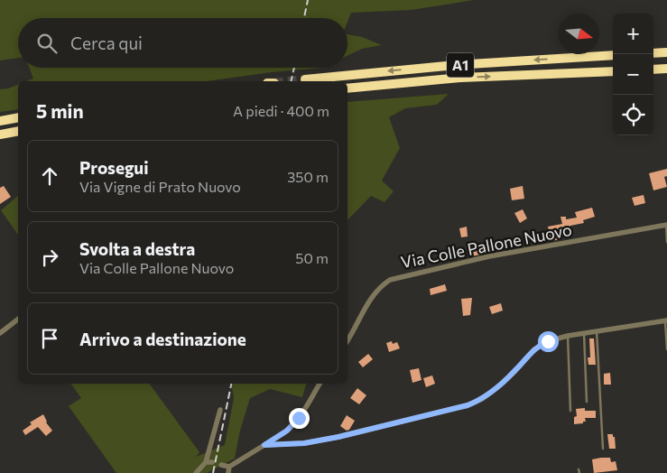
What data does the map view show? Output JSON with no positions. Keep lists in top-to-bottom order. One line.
{"streets":{"highway":["A1"],"street":["Via Colle Pallone Nuovo"]},"north":"right","page":{"map_buttons":["+","−"],"search":"Cerca qui","heading":["5 min","A piedi · 400 m"],"list":[["Prosegui","Via Vigne di Prato Nuovo","350 m"],["Svolta a destra","Via Colle Pallone Nuovo","50 m"],"Arrivo a destinazione"]}}
